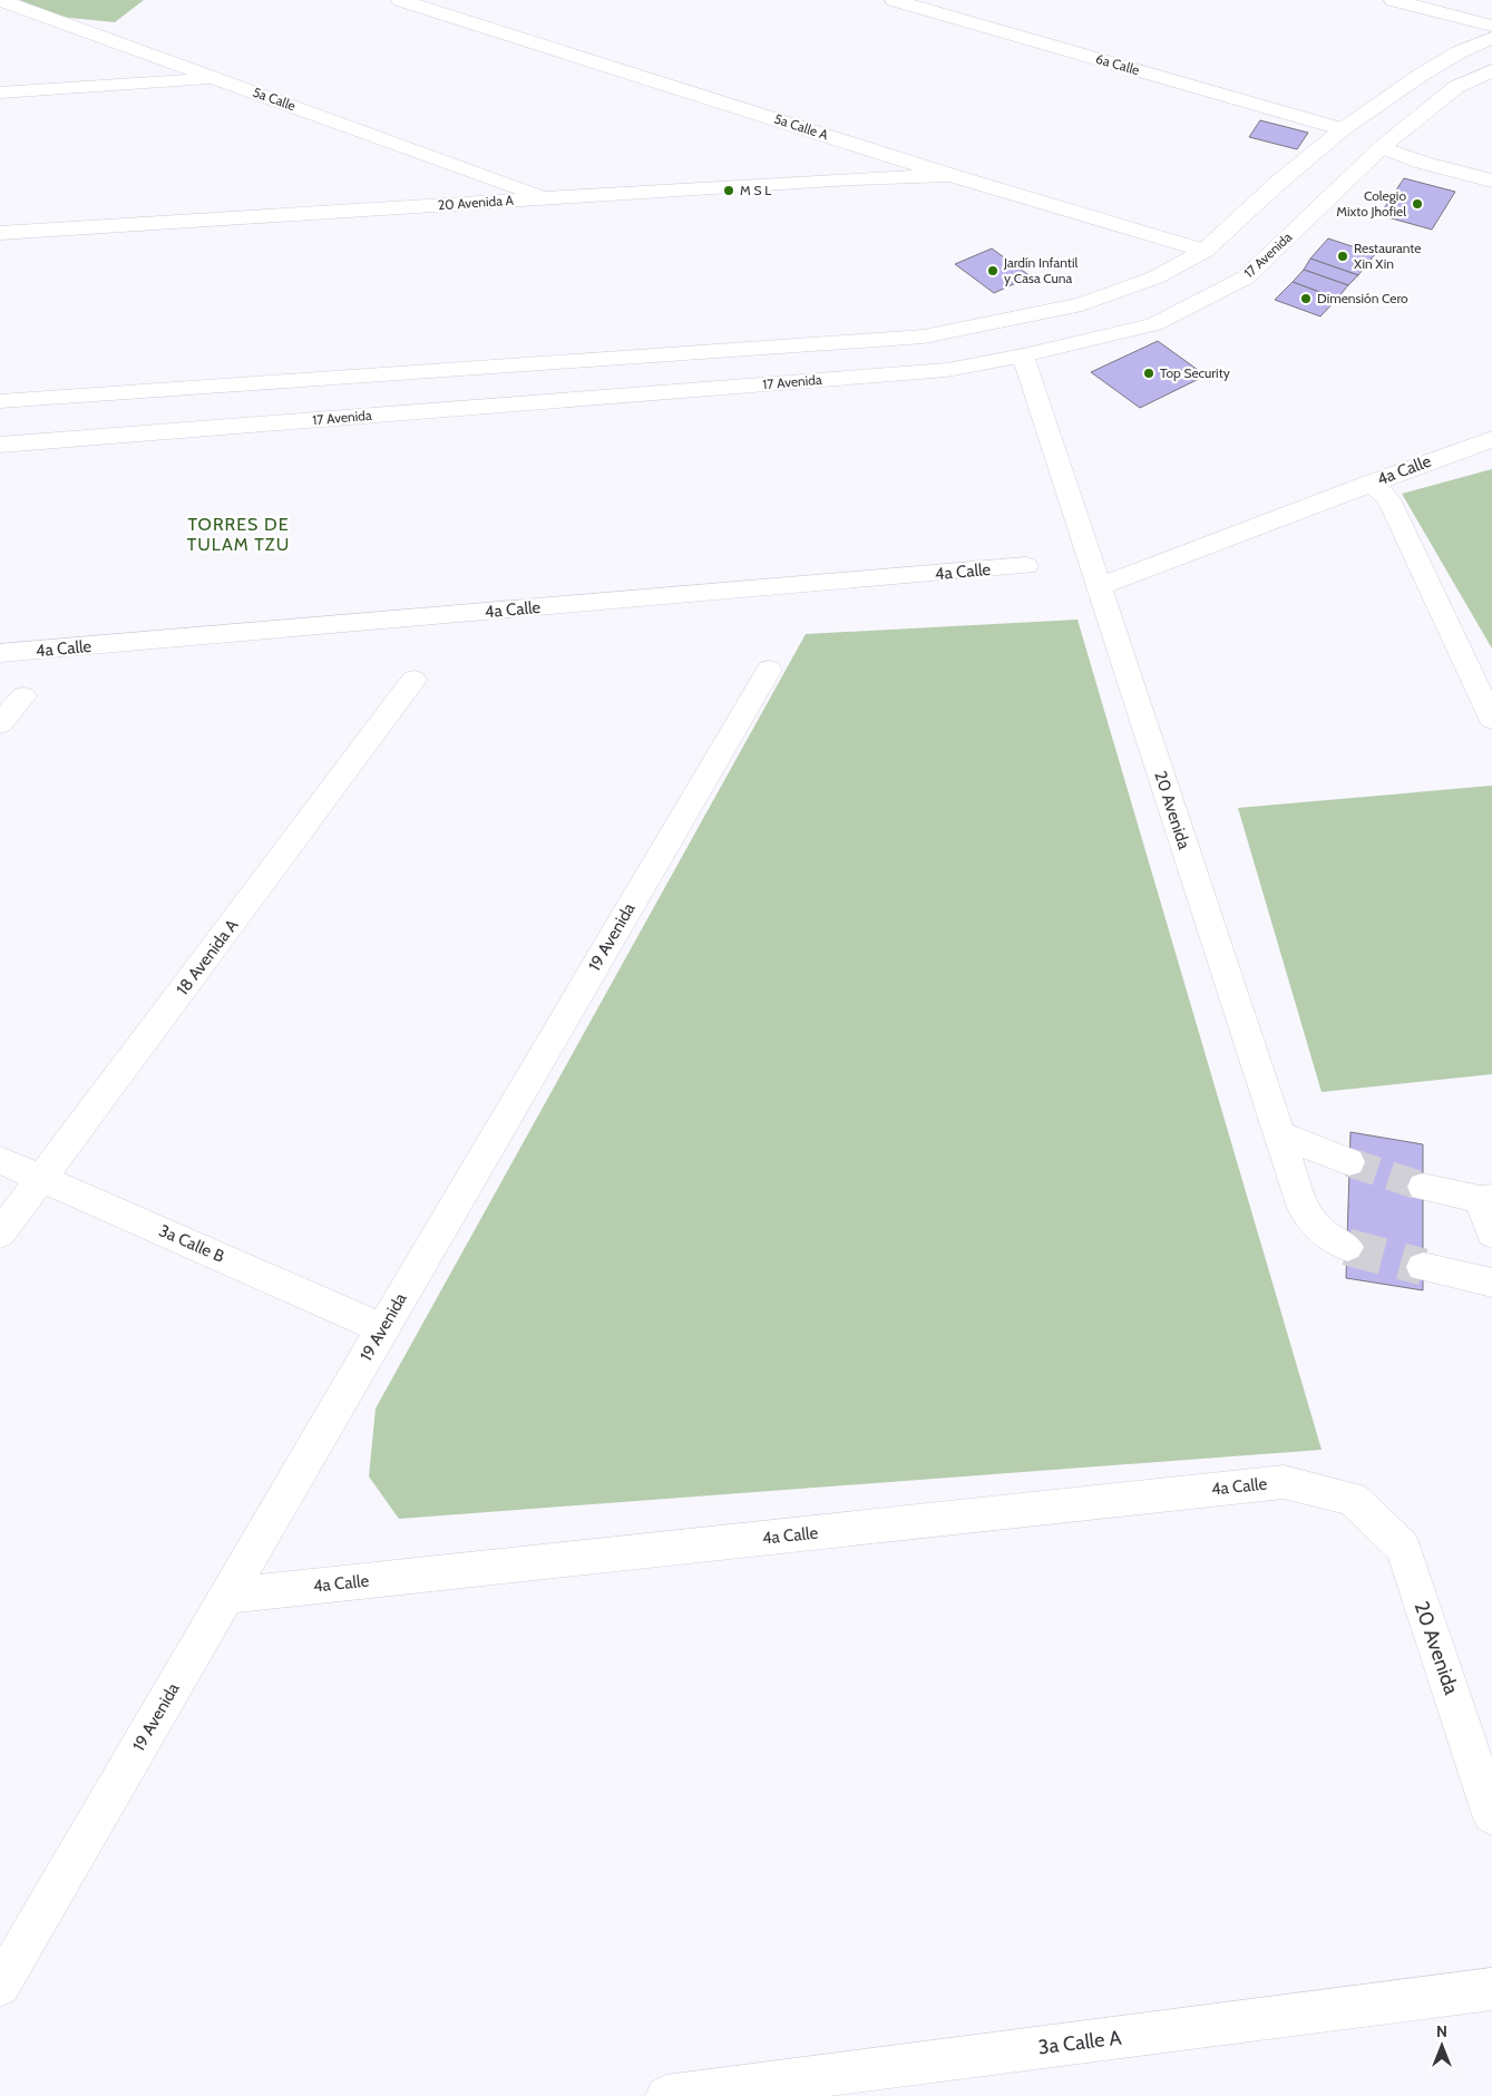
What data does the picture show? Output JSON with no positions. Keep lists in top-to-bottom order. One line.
{"streets":{"street":["6a Calle","5a Calle","5a Calle A","20 Avenida A","17 Avenida","4a Calle","20 Avenida","19 Avenida","18 Avenida A","3a Calle B","3a Calle A"]},"crossings":[["5a Calle","20 Avenida A"],["5a Calle A","20 Avenida A"],["17 Avenida","20 Avenida"],["4a Calle","20 Avenida"],["4a Calle","19 Avenida"],["19 Avenida","3a Calle B"],["18 Avenida A","3a Calle B"]],"districts":["TORRES DE TULAM TZU"],"places":["M S L","Colegio Mixto Jhofiel","Restaurante Xin Xin","Jardín Infantil y Casa Cuna","Dimensión Cero","Top Security"],"north":"top"}
